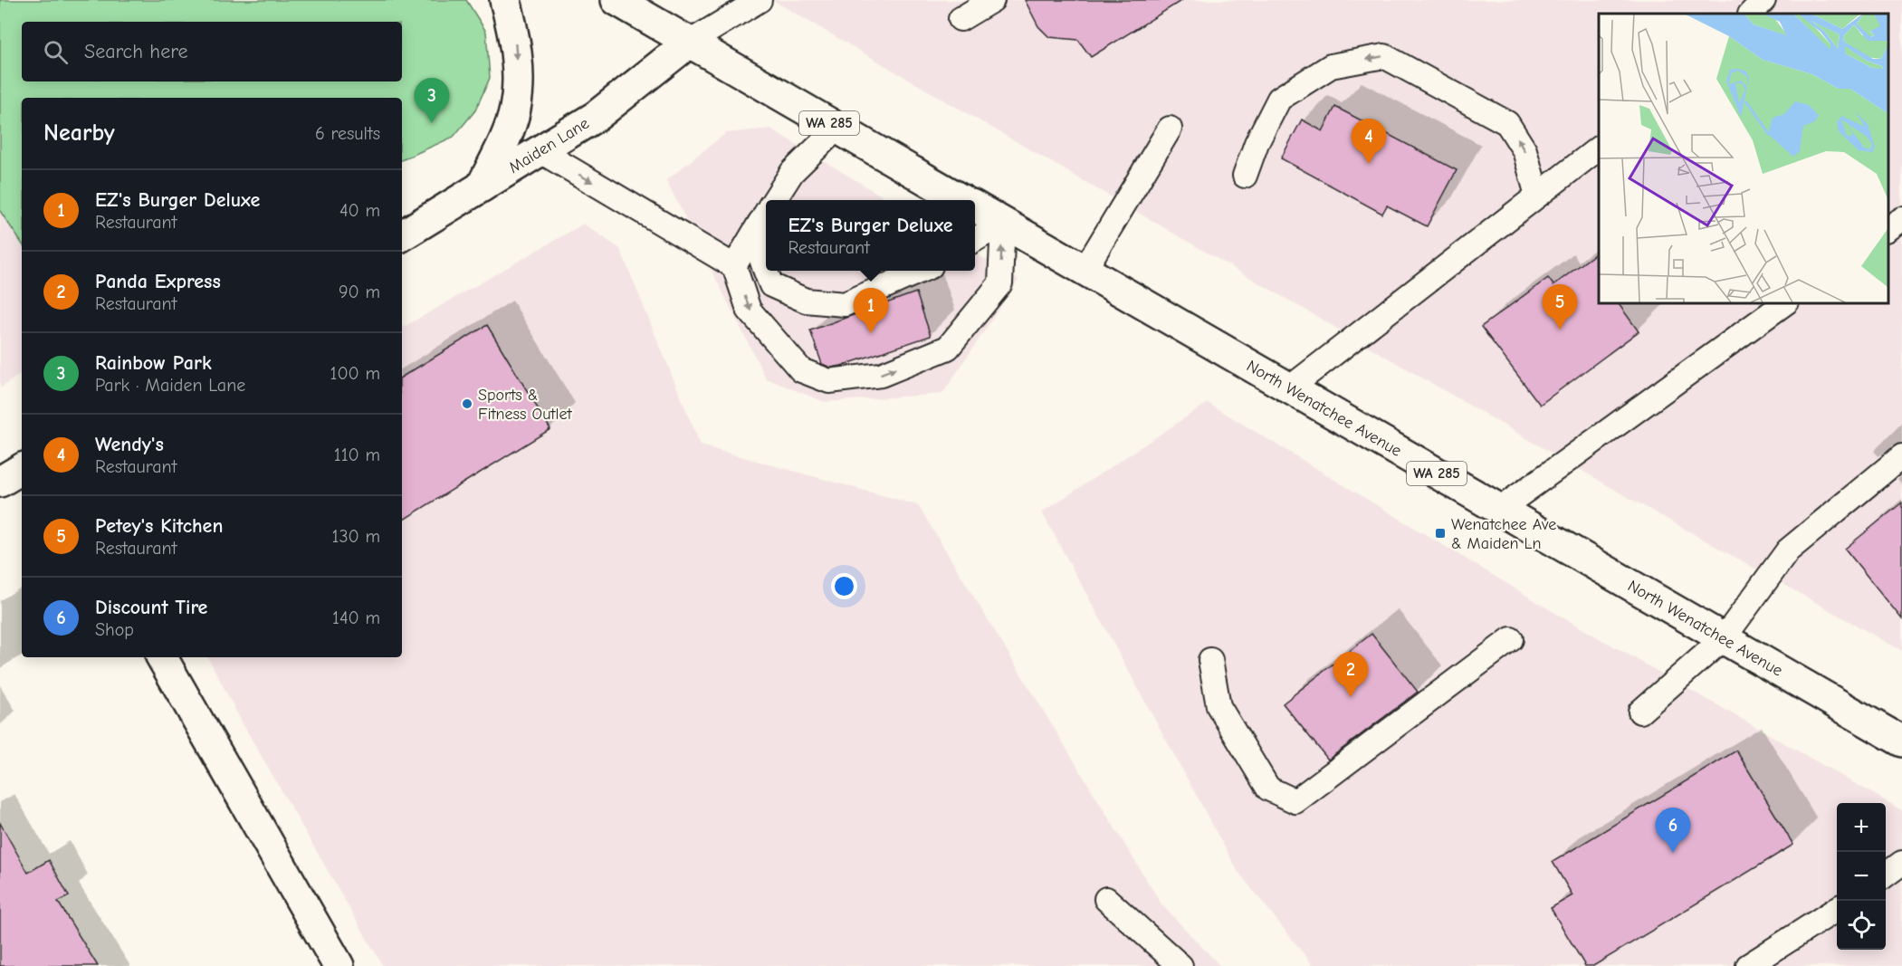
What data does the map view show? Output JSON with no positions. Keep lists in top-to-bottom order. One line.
{"streets":{"main road":["WA 285","Maiden Lane","North Wenatchee Avenue"]},"crossings":[["Maiden Lane","North Wenatchee Avenue"]],"places":{"other":["Sports & Fitness Outlet"],"transit":["Wenatchee Ave & Maiden Ln"]},"page":{"search":"Search here","pins":["3","4","5","1","2","6"],"heading":["Nearby","6 results"],"list":[{"mark":"1","name":"EZ's Burger Deluxe","note":"Restaurant","value":"40 m"},{"mark":"2","name":"Panda Express","note":"Restaurant","value":"90 m"},{"mark":"3","name":"Rainbow Park","note":"Park · Maiden Lane","value":"100 m"},{"mark":"4","name":"Wendy's","note":"Restaurant","value":"110 m"},{"mark":"5","name":"Petey's Kitchen","note":"Restaurant","value":"130 m"},{"mark":"6","name":"Discount Tire","note":"Shop","value":"140 m"}],"popup":["EZ's Burger Deluxe","Restaurant"],"map_buttons":["+","−"]}}
